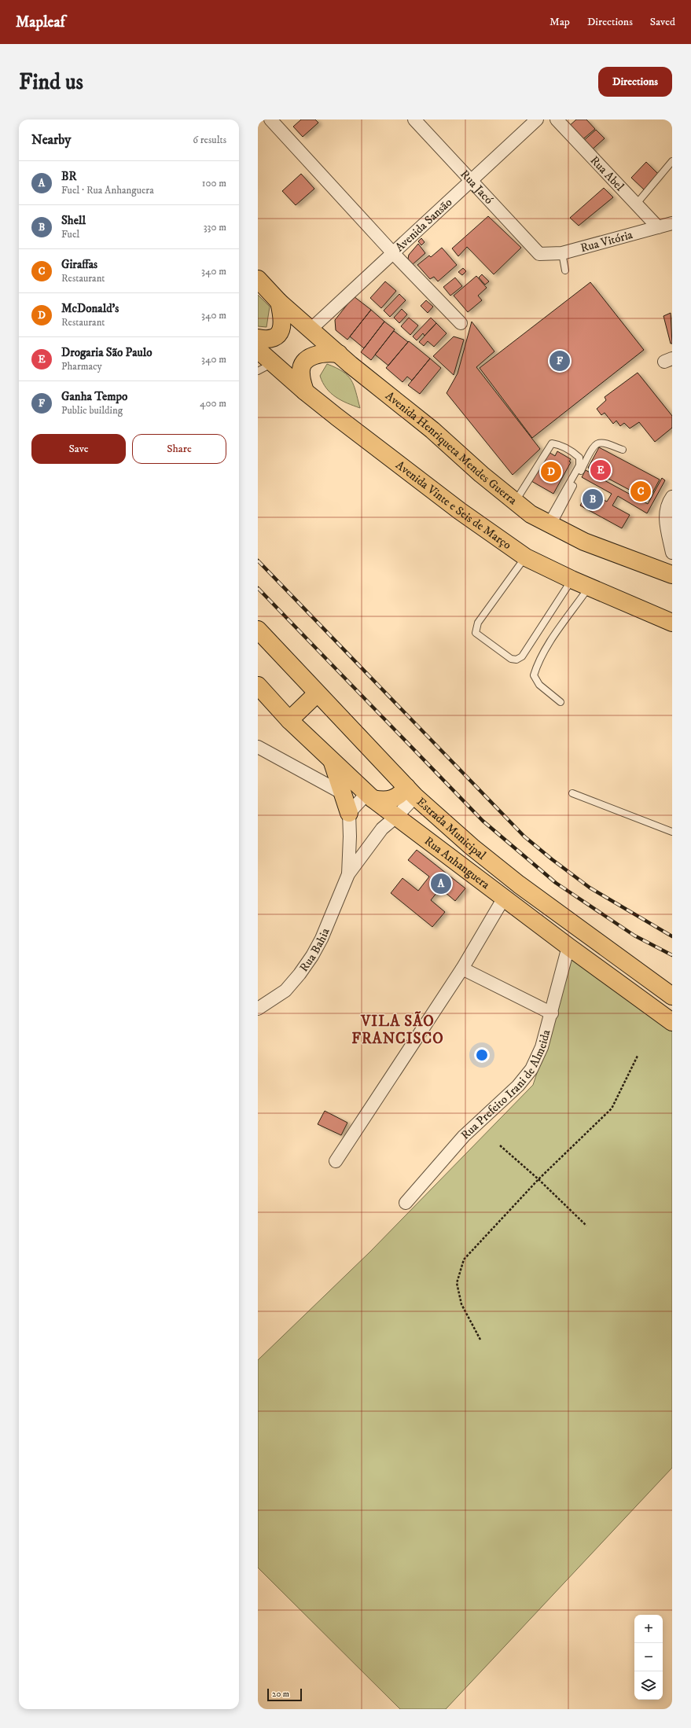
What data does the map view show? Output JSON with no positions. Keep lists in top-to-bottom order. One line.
{"streets":{"main road":["Avenida Henriqueta Mendes Guerra","Avenida Vinte e Seis de Março","Estrada Municipal","Rua Anhanguera"],"street":["Rua Abel","Rua Jacó","Avenida Sansão","Rua Vitória","Rua Bahia","Rua Prefeito Irani de Almeida"]},"crossings":[["Rua Abel","Rua Vitória"],["Rua Jacó","Avenida Sansão"],["Rua Jacó","Rua Vitória"],["Avenida Sansão","Avenida Henriqueta Mendes Guerra"],["Rua Anhanguera","Rua Prefeito Irani de Almeida"]],"districts":["VILA SÃO FRANCISCO"],"scale_bar":"20 m","page":{"header":"Mapleaf","nav":["Map","Directions","Saved"],"buttons":["Directions",["Save","Share"]],"title":"Find us","heading":["Nearby","6 results"],"list":[{"mark":"A","name":"BR","note":"Fuel · Rua Anhanguera","value":"100 m"},{"mark":"B","name":"Shell","note":"Fuel","value":"330 m"},{"mark":"C","name":"Giraffas","note":"Restaurant","value":"340 m"},{"mark":"D","name":"McDonald's","note":"Restaurant","value":"340 m"},{"mark":"E","name":"Drogaria São Paulo","note":"Pharmacy","value":"340 m"},{"mark":"F","name":"Ganha Tempo","note":"Public building","value":"400 m"}],"pins":["F","E","D","C","B","A"],"map_buttons":["+","−"],"scale":"20 m"}}
